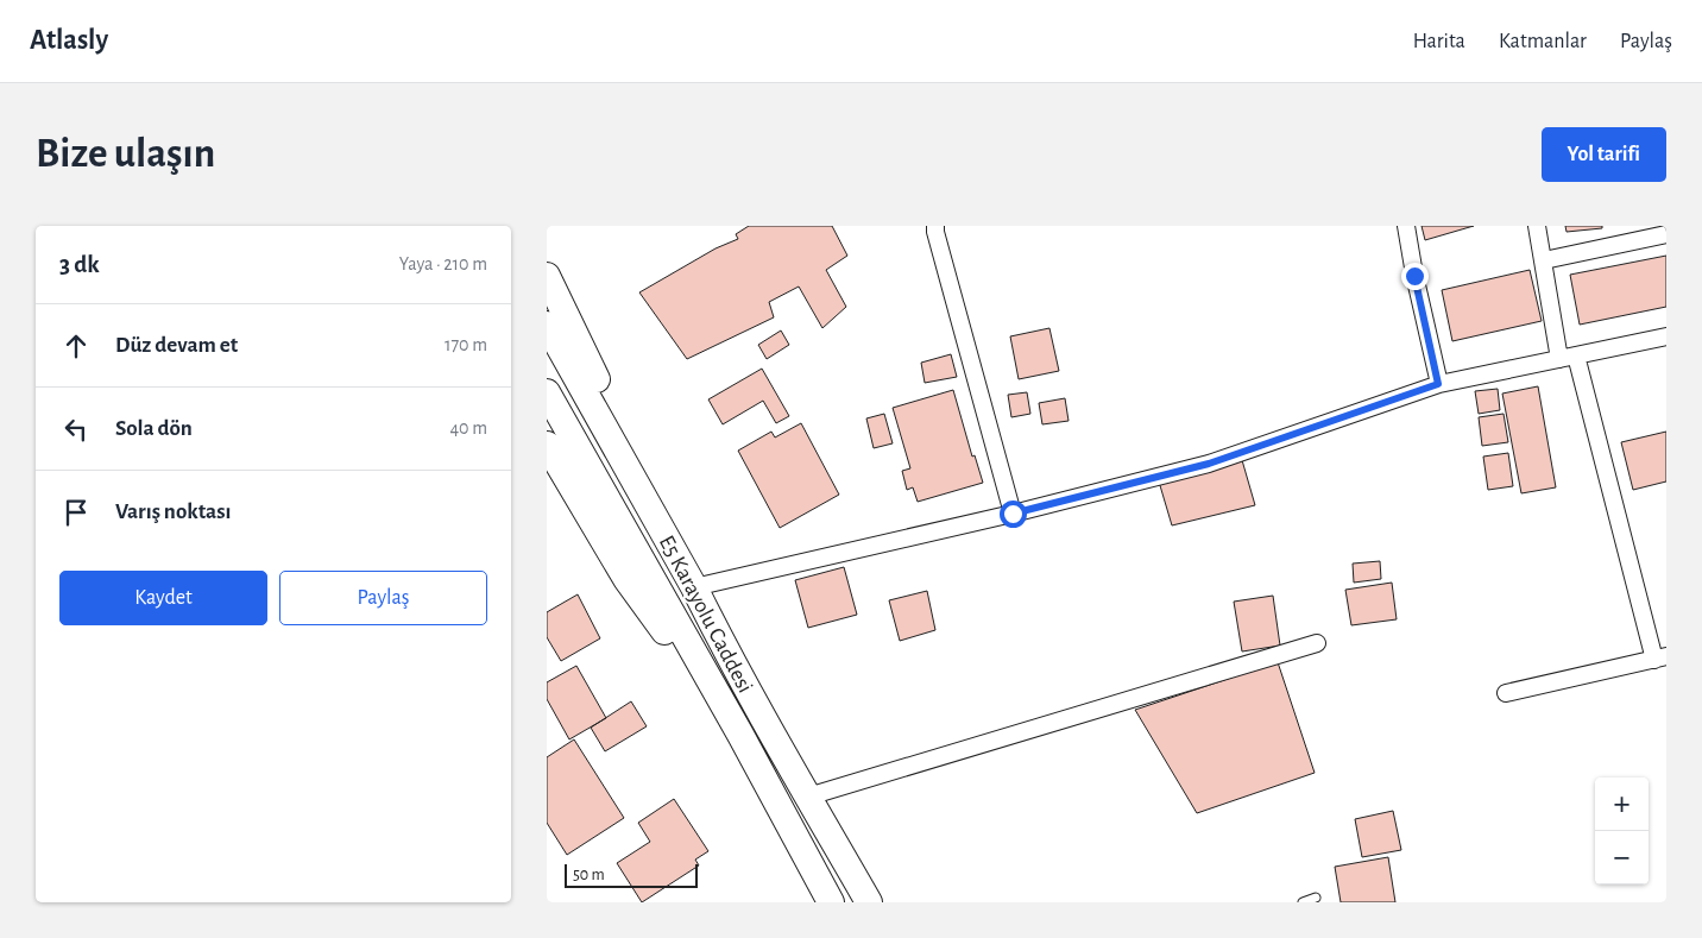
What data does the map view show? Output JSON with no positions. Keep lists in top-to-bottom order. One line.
{"streets":{"highway":["E5 Karayolu Caddesi"]},"scale_bar":"50 m","page":{"header":"Atlasly","nav":["Harita","Katmanlar","Paylaş"],"buttons":["Yol tarifi",["Kaydet","Paylaş"]],"title":"Bize ulaşın","heading":["3 dk","Yaya · 210 m"],"list":[["Düz devam et","170 m"],["Sola dön","40 m"],"Varış noktası"],"map_buttons":["+","−"],"scale":"50 m"}}
